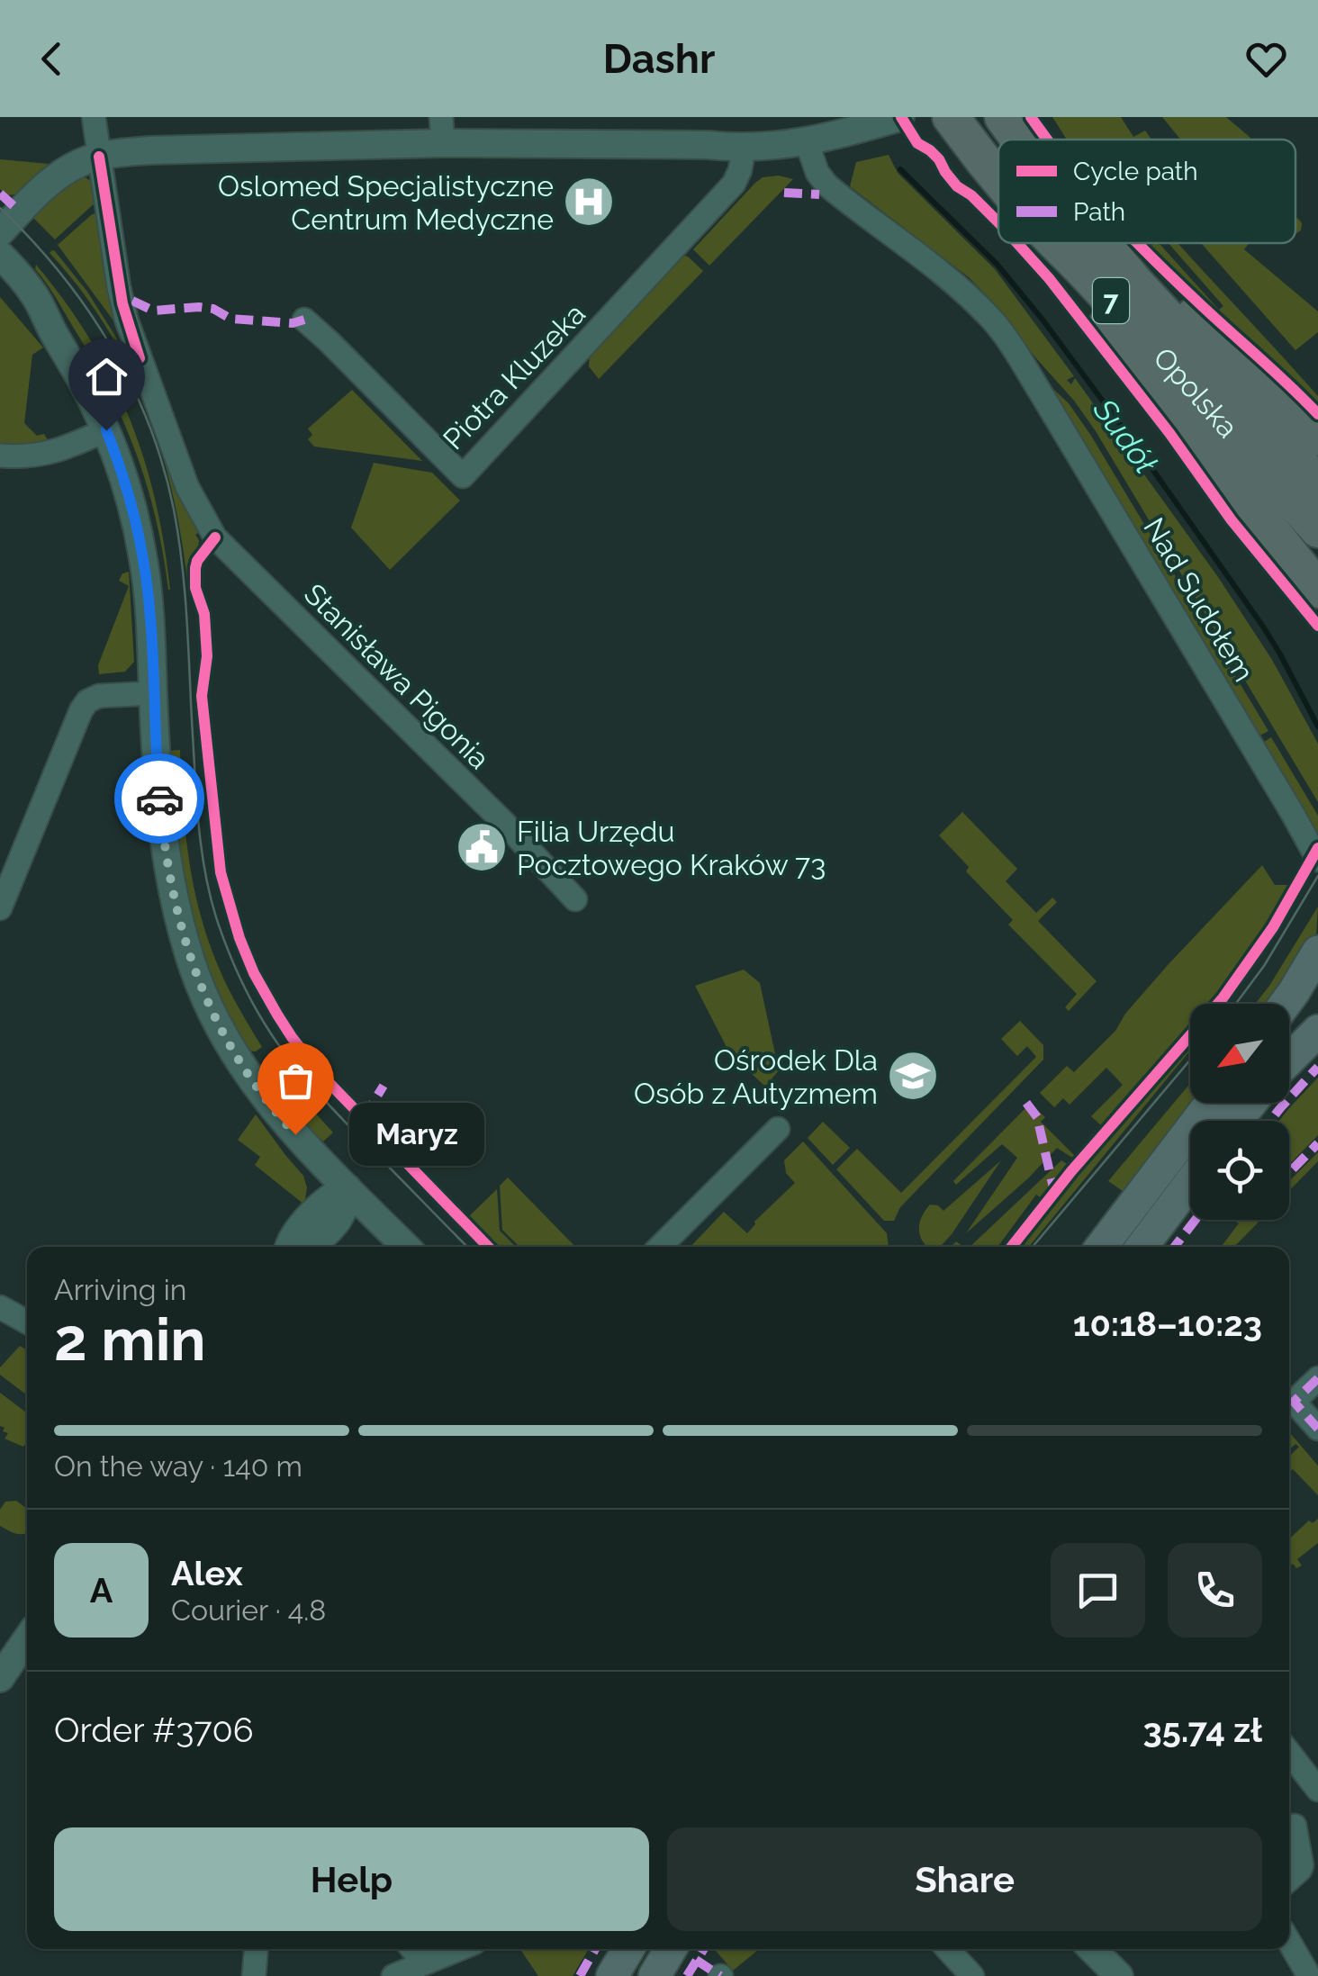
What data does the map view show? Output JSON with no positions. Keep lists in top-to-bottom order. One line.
{"streets":{"main road":["7","Opolska"],"street":["Piotra Kluzeka","Nad Sudołem","Stanisława Pigonia"]},"water":["Sudół"],"places":{"hospital":["Oslomed Specjalistyczne Centrum Medyczne"],"public building":["Filia Urzędu Pocztowego Kraków 73"],"school or university":["Ośrodek Dla Osób z Autyzmem"],"other":["Maryz"]},"legend":["Cycle path","Path"],"north":"bottom left","page":{"header":"Dashr","bubble":"Maryz","heading":["2 min","Arriving in","10:18–10:23"],"panel":["Alex","Courier · 4.8","Order #3706","35.74 zł"],"bar":"On the way · 140 m","round":"A","buttons":["Help","Share"]}}
